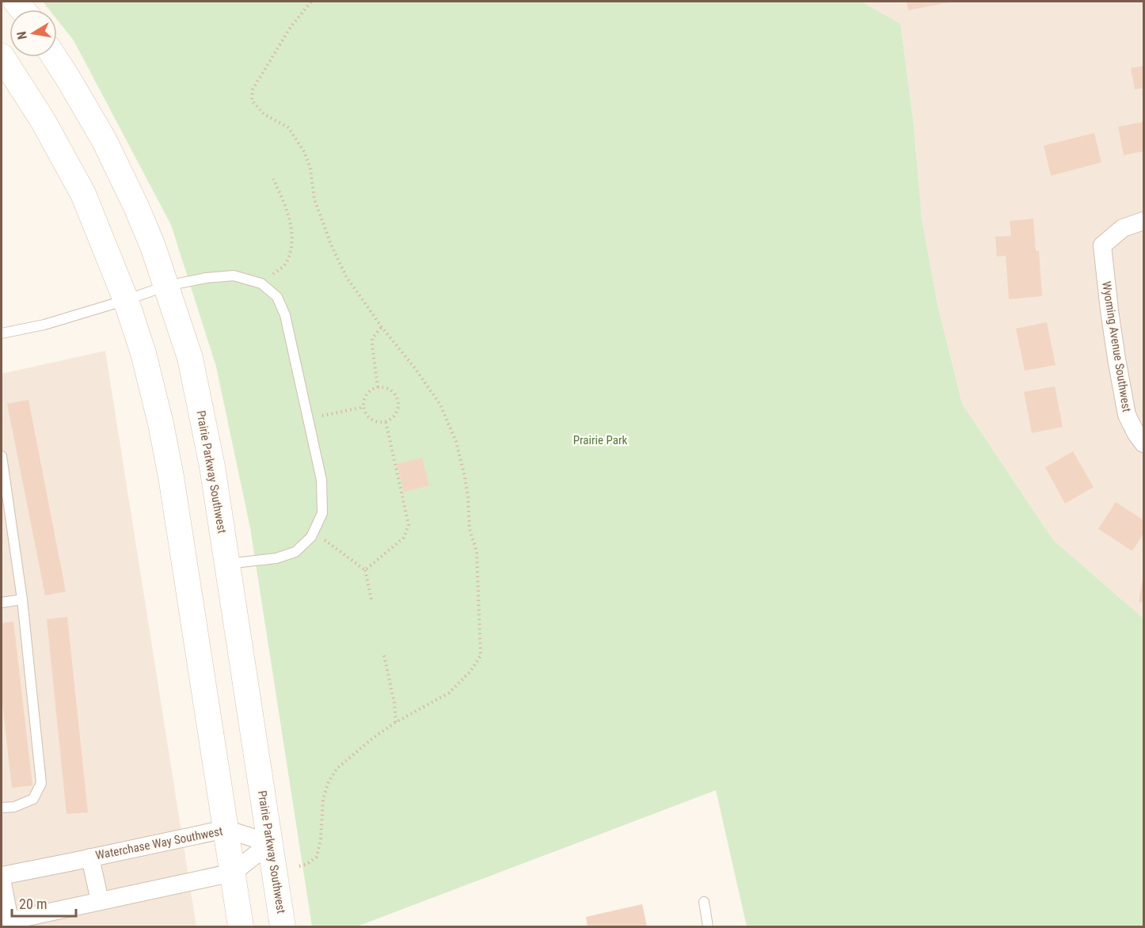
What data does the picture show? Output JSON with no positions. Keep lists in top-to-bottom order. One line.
{"streets":{"street":["Wyoming Avenue Southwest","Prairie Parkway Southwest","Waterchase Way Southwest"]},"crossings":[["Prairie Parkway Southwest","Waterchase Way Southwest"]],"parks":["Prairie Park"],"scale_bar":"20 m","north":"left"}
